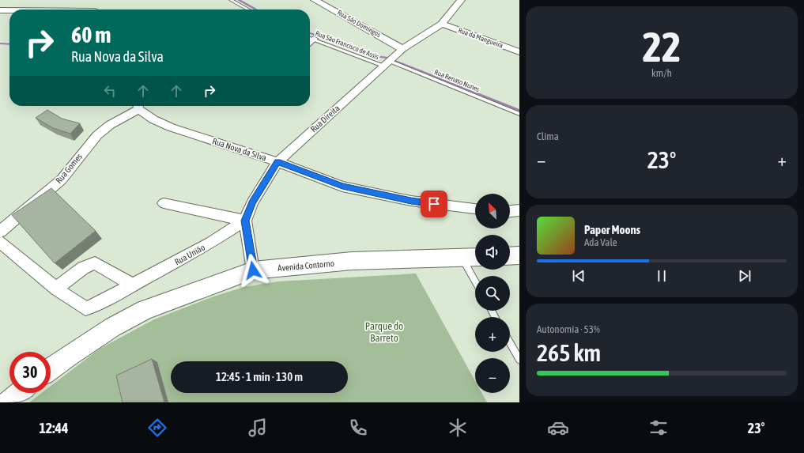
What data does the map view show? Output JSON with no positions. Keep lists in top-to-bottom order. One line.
{"streets":{"street":["Rua São Domingos","Rua da Mangueira","Rua Direita","Rua Nova da Silva","Rua Gomes","Rua União","Avenida Contorno"],"lane":["Rua São Francisco de Assis","Rua Renato Nunes"]},"crossings":[["Rua São Domingos","Rua Direita"],["Rua da Mangueira","Rua Direita"],["Rua São Francisco de Assis","Rua Renato Nunes"],["Rua São Francisco de Assis","Rua Direita"],["Rua Renato Nunes","Rua Direita"],["Rua Direita","Rua Nova da Silva"],["Rua Direita","Rua União"],["Rua Nova da Silva","Rua Gomes"]],"parks":["Parque do Barreto"],"north":"top left","page":{"tile":[["22","km/h"],"Clima",["Autonomia · 53%","265 km"]],"turn":["60 m","Rua Nova da Silva"],"heat":["−","23°","+"],"map_buttons":["+","−"],"song":["Paper Moons","Ada Vale"],"limit":"30","trip":"12:45 · 1 min · 130 m","tabs":["12:44","23°"]}}
